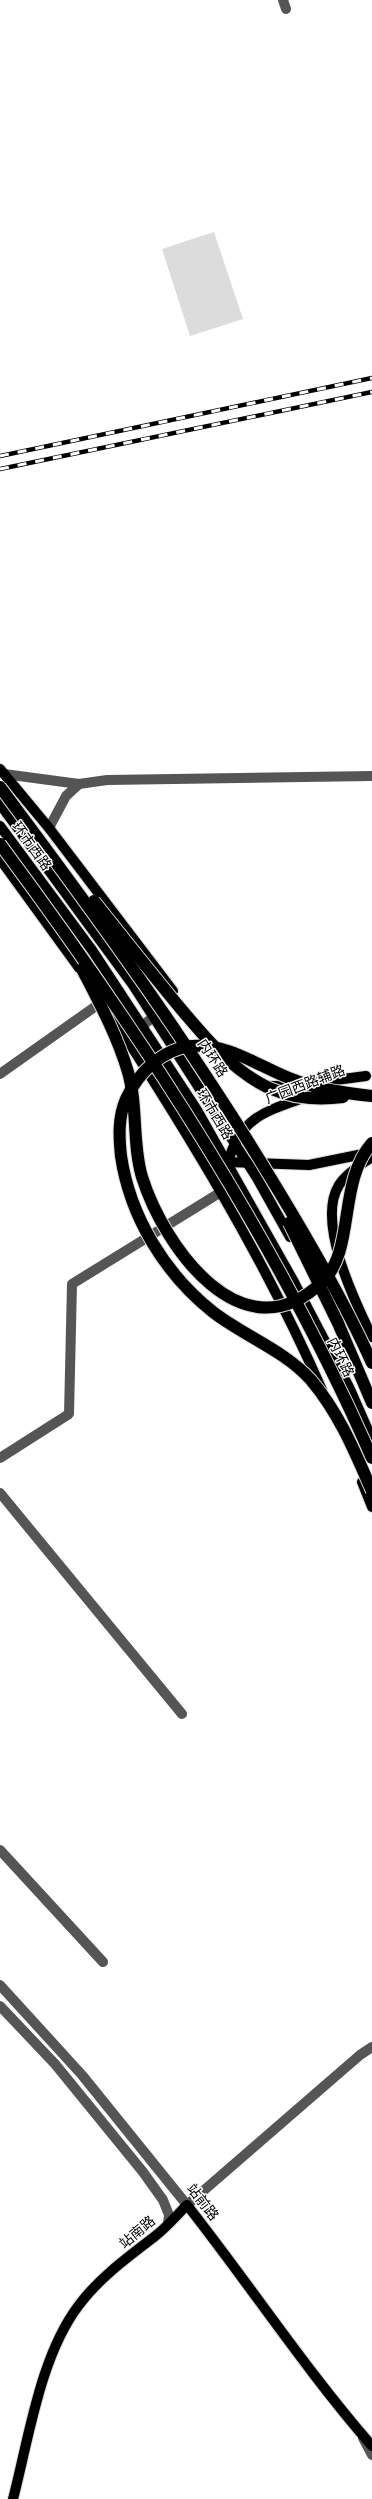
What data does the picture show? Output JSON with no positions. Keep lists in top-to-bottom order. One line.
{"streets":{"highway":["内环路"],"main road":["环市西路","广园西路辅路","站前路","站南路"]},"crossings":[["环市西路","广园西路辅路"],["站前路","站南路"]]}
